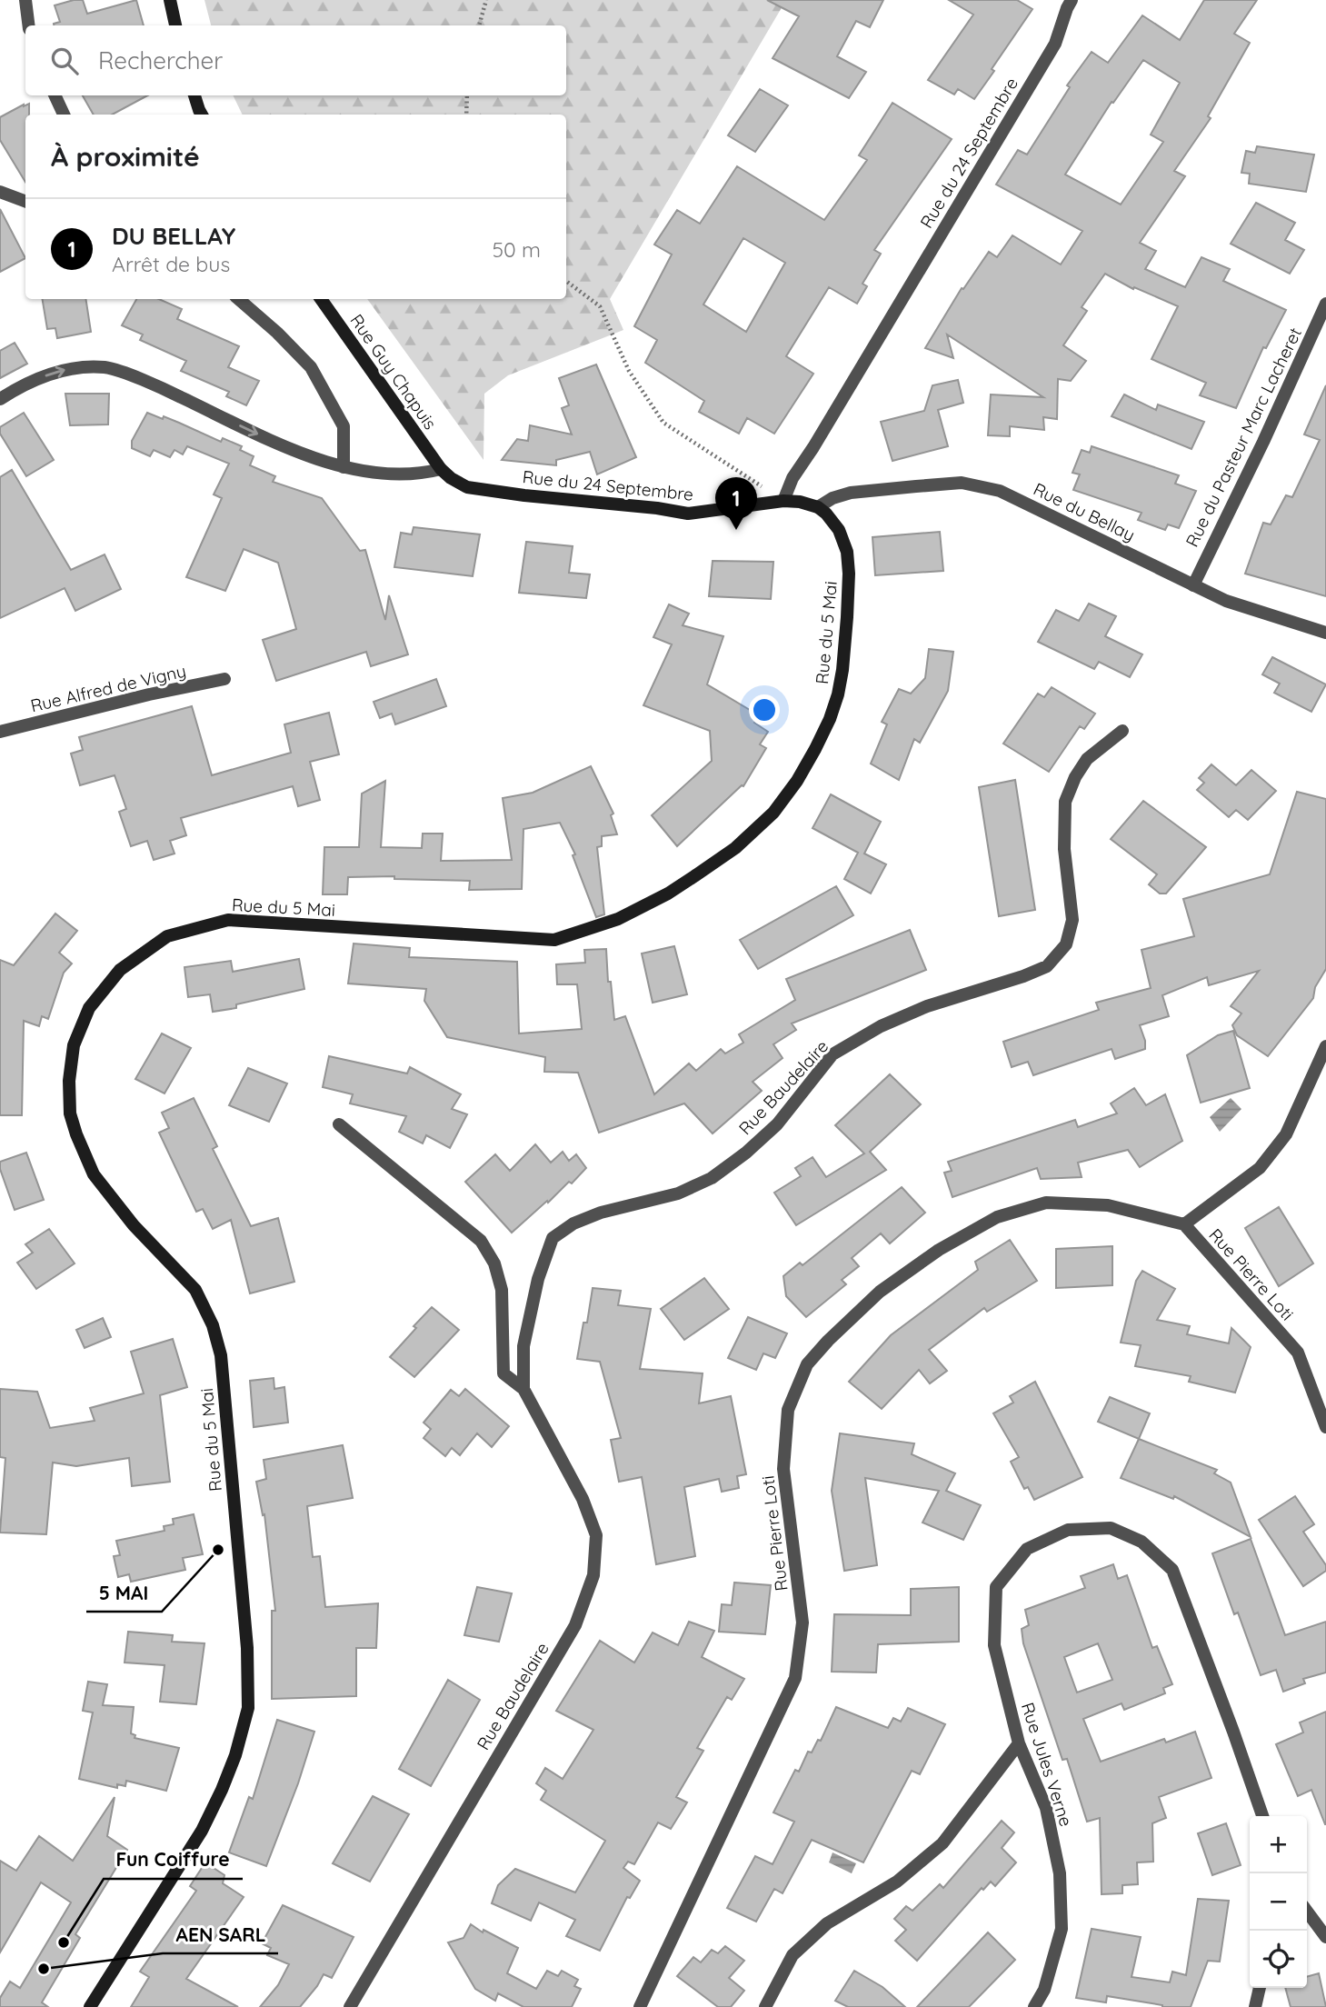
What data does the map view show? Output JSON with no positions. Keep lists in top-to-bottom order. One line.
{"streets":{"main road":["Rue du 24 Septembre","Rue Guy Chapuis","Rue du 5 Mai"],"street":["Rue du Pasteur Marc Lacheret","Rue du Bellay","Rue Alfred de Vigny","Rue Baudelaire","Rue Pierre Loti","Rue Jules Verne"]},"crossings":[["Rue du 24 Septembre","Rue Guy Chapuis"],["Rue du Pasteur Marc Lacheret","Rue du Bellay"],["Rue du Bellay","Rue du 5 Mai"]],"places":["5 MAI","Fun Coiffure","AEN SARL"],"page":{"search":"Rechercher","heading":"À proximité","list":[{"mark":"1","name":"DU BELLAY","note":"Arrêt de bus","value":"50 m"}],"pins":"1","map_buttons":["+","−"]}}
